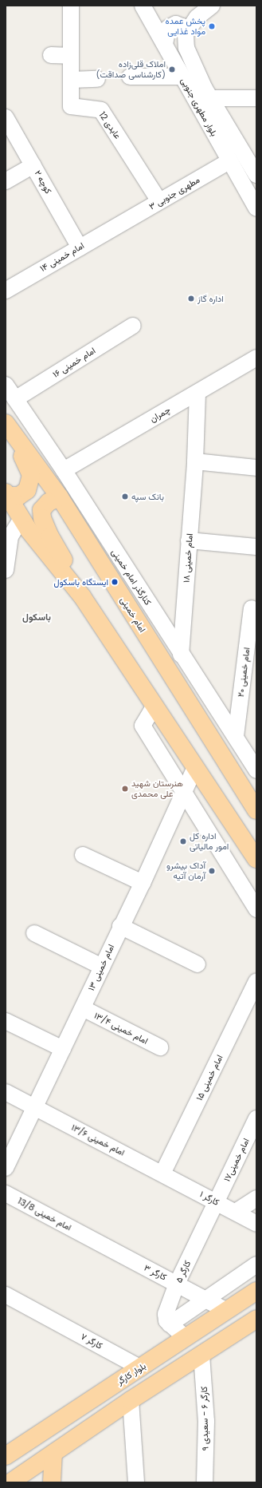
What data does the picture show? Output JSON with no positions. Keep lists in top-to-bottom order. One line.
{"streets":{"main road":["امام خمینی","بلوار کارگر"],"street":["بلوار مطهری جنوبی","عابدی 12","کوچه ۲","مطهری جنوبی ۳","امام خمینی ۱۴","امام خمینی ۱۶","چمران","امام خمینی ۱۸","کنارگذر امام خمینی","امام خمینی ۲۰","امام خمینی ۱۳","امام خمینی ۱۳/۴","امام خمینی ۱۵","امام خمینی ۱۳/۶","امام خمینی۱۷","کارگر ۱","امام خمینی 13/8","کارگر ۵","کارگر ۳","کارگر ۷","کارگر ۶ - سعیدی ۹"]},"crossings":[["بلوار مطهری جنوبی","مطهری جنوبی ۳"],["عابدی 12","مطهری جنوبی ۳"],["کوچه ۲","امام خمینی ۱۴"],["مطهری جنوبی ۳","امام خمینی ۱۴"],["امام خمینی ۱۶","کنارگذر امام خمینی"],["چمران","امام خمینی ۱۸"],["چمران","کنارگذر امام خمینی"],["امام خمینی ۱۸","کنارگذر امام خمینی"],["کنارگذر امام خمینی","امام خمینی ۲۰"],["امام خمینی ۱۳","امام خمینی ۱۳/۴"],["امام خمینی ۱۳","امام خمینی ۱۳/۶"],["امام خمینی ۱۵","امام خمینی ۱۳/۶"],["امام خمینی ۱۵","کارگر ۱"],["امام خمینی ۱۳/۶","کارگر ۱"],["امام خمینی۱۷","کارگر ۱"],["امام خمینی۱۷","کارگر ۵"],["کارگر ۱","کارگر ۵"],["امام خمینی 13/8","کارگر ۳"],["کارگر ۵","کارگر ۳"],["کارگر ۳","بلوار کارگر"],["کارگر ۷","بلوار کارگر"]],"districts":["باسکول"],"places":["پخش عمده مواد غذایی","املاک قلی‌زاده (کارشناسی صداقت)","اداره گاز","بانک سپه","ایستگاه باسکول","هنرستان شهید علی محمدی","اداره کل امور مالیاتی","آداک پیشرو آرمان آتیه"]}
